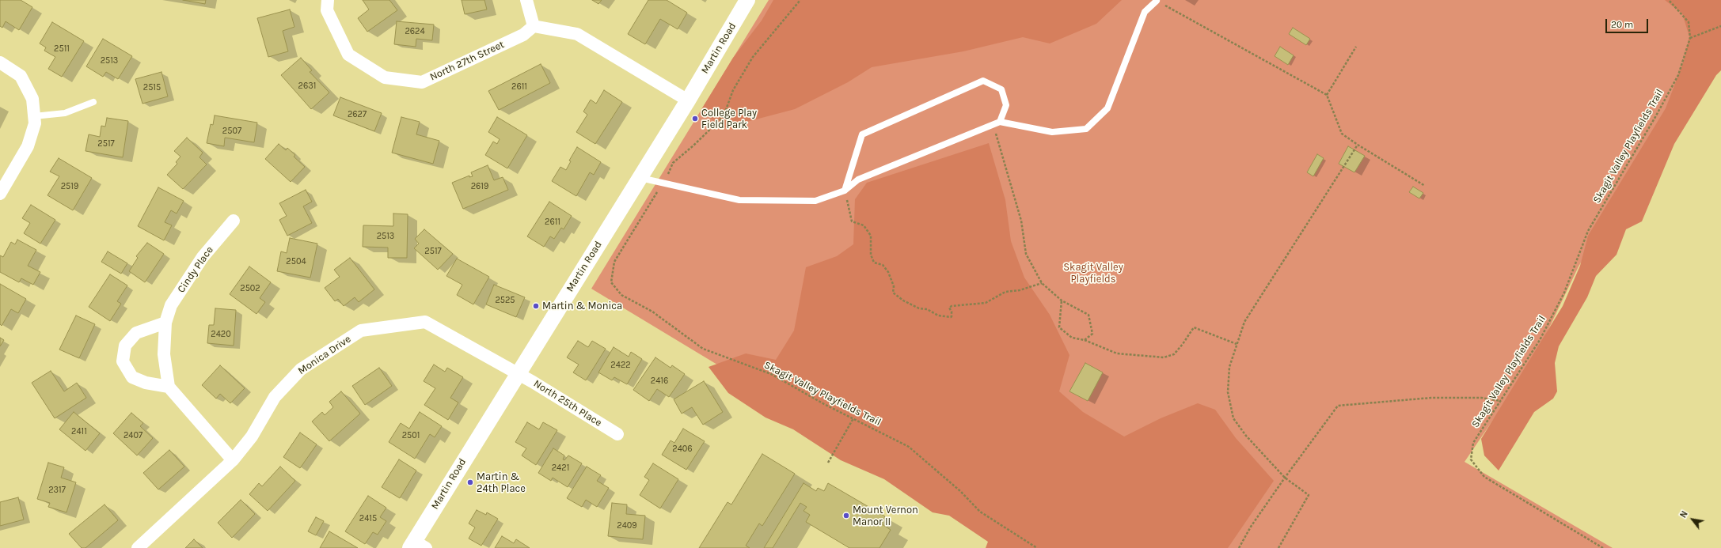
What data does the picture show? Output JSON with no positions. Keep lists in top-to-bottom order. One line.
{"streets":{"street":["Martin Road","North 27th Street","Cindy Place","Monica Drive","North 25th Place"],"path":["Skagit Valley Playfields Trail"]},"crossings":[["Martin Road","Monica Drive"],["Martin Road","North 25th Place"],["Monica Drive","North 25th Place"]],"parks":["Skagit Valley Playfields"],"places":["College Play Field Park","Martin & Monica","Martin & 24th Place","Mount Vernon Manor II"],"house_numbers":["2624","2511","2513","2631","2611","2515","2627","2507","2517","2519","2619","2611","2513","2517","2504","2502","2525","2420","2422","2416","2411","2407","2501","2406","2421","2317","2415","2409"],"scale_bar":"20 m","north":"top left"}
